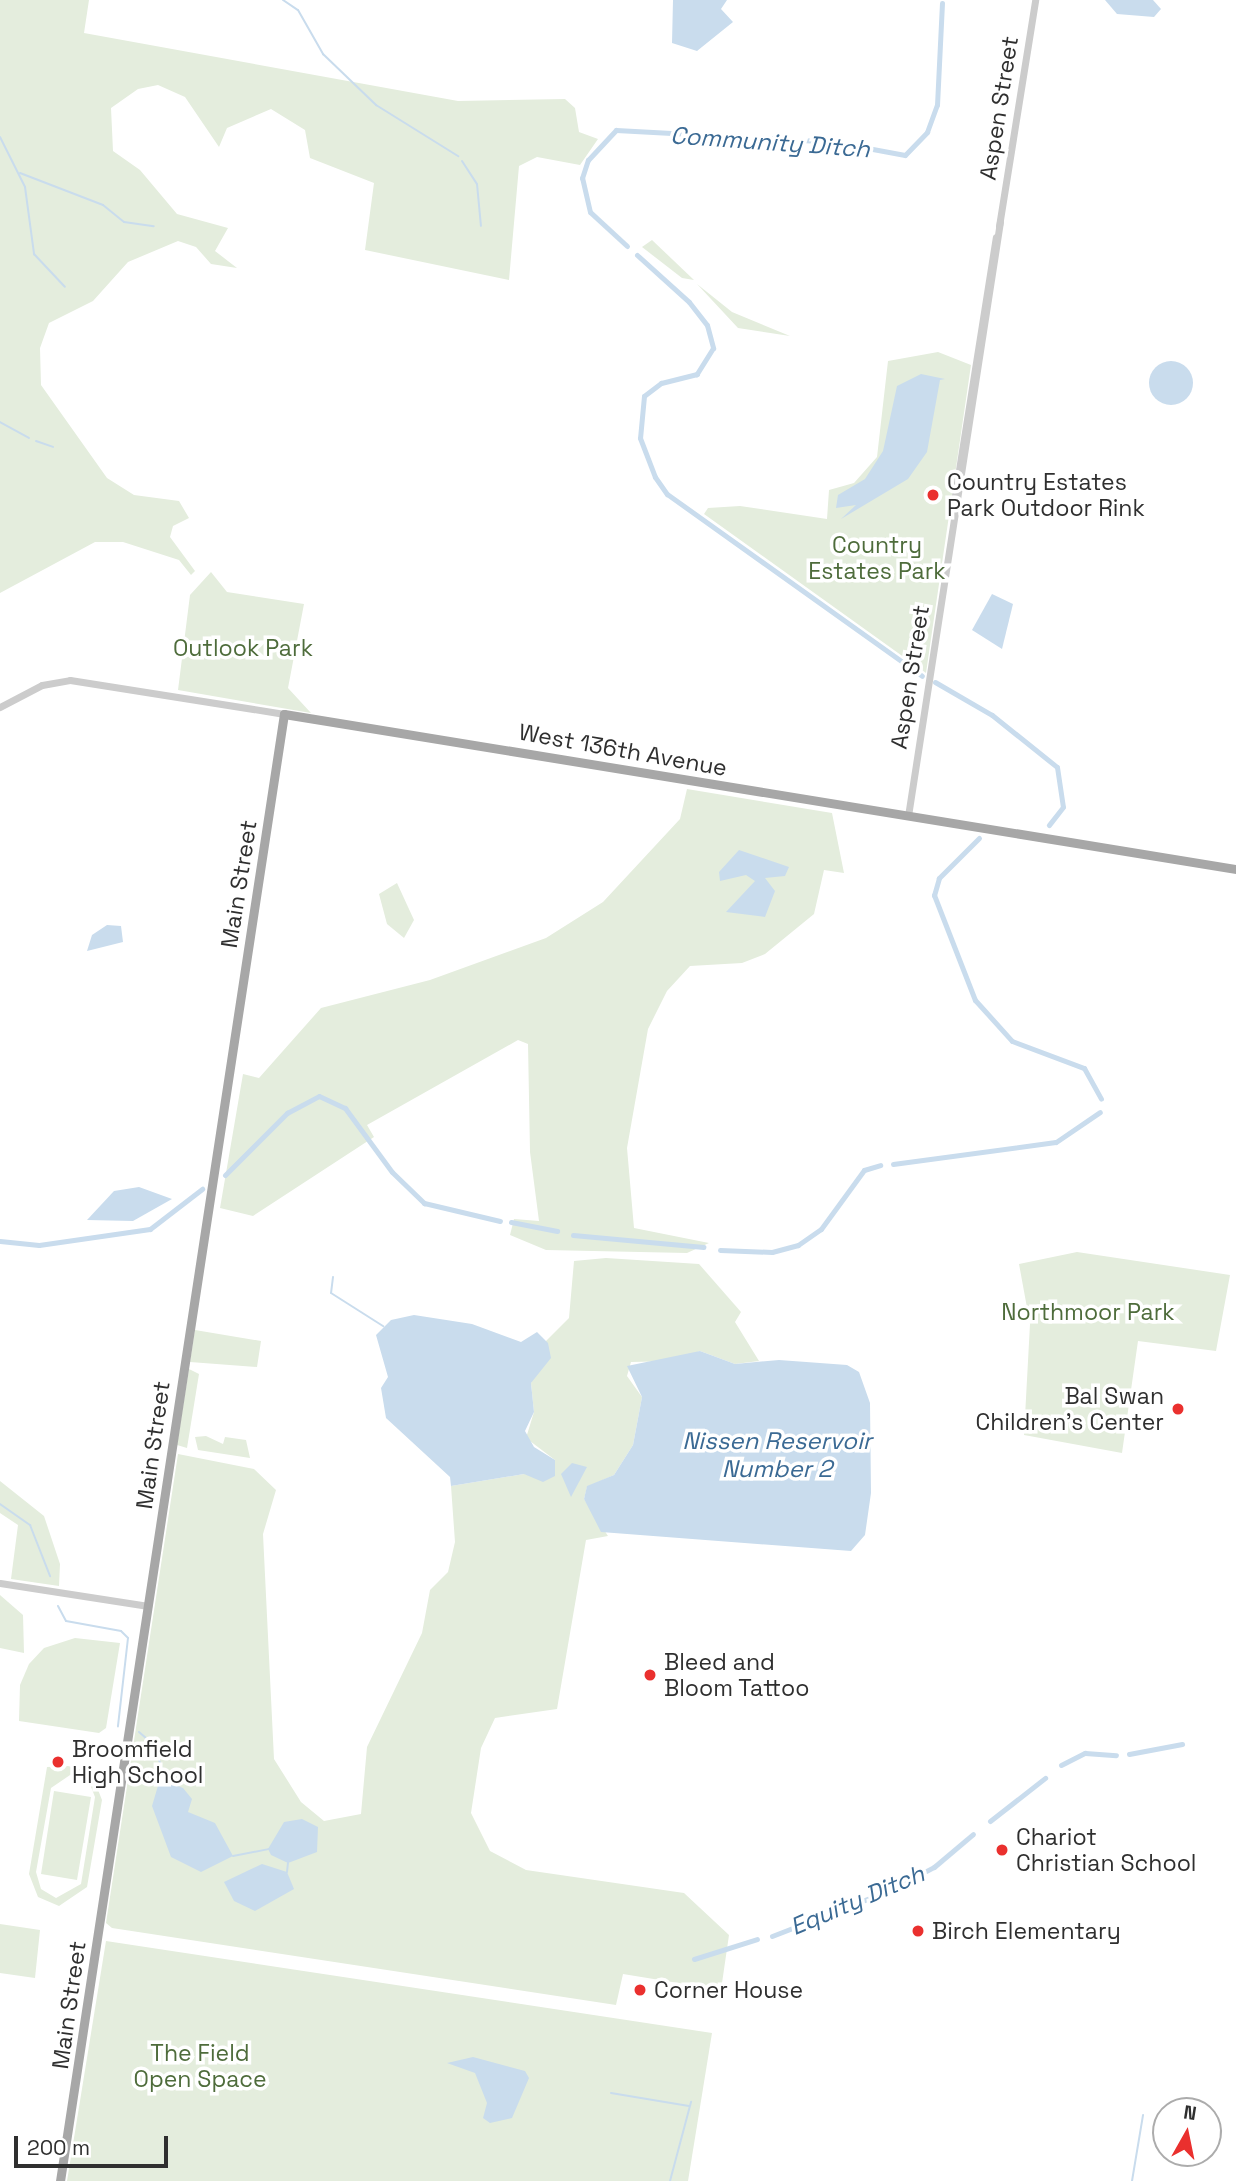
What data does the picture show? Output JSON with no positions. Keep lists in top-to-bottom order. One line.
{"streets":{"main road":["West 136th Avenue","Main Street"],"street":["Aspen Street"]},"crossings":[["Aspen Street","West 136th Avenue"],["West 136th Avenue","Main Street"]],"water":["Community Ditch","Nissen Reservoir Number 2","Equity Ditch"],"parks":["Country Estates Park","Outlook Park","Northmoor Park","The Field Open Space"],"places":["Country Estates Park Outdoor Rink","Bal Swan Children's Center","Bleed and Bloom Tattoo","Broomfield High School","Chariot Christian School","Birch Elementary","Corner House"],"scale_bar":"200 m","north":"top"}
